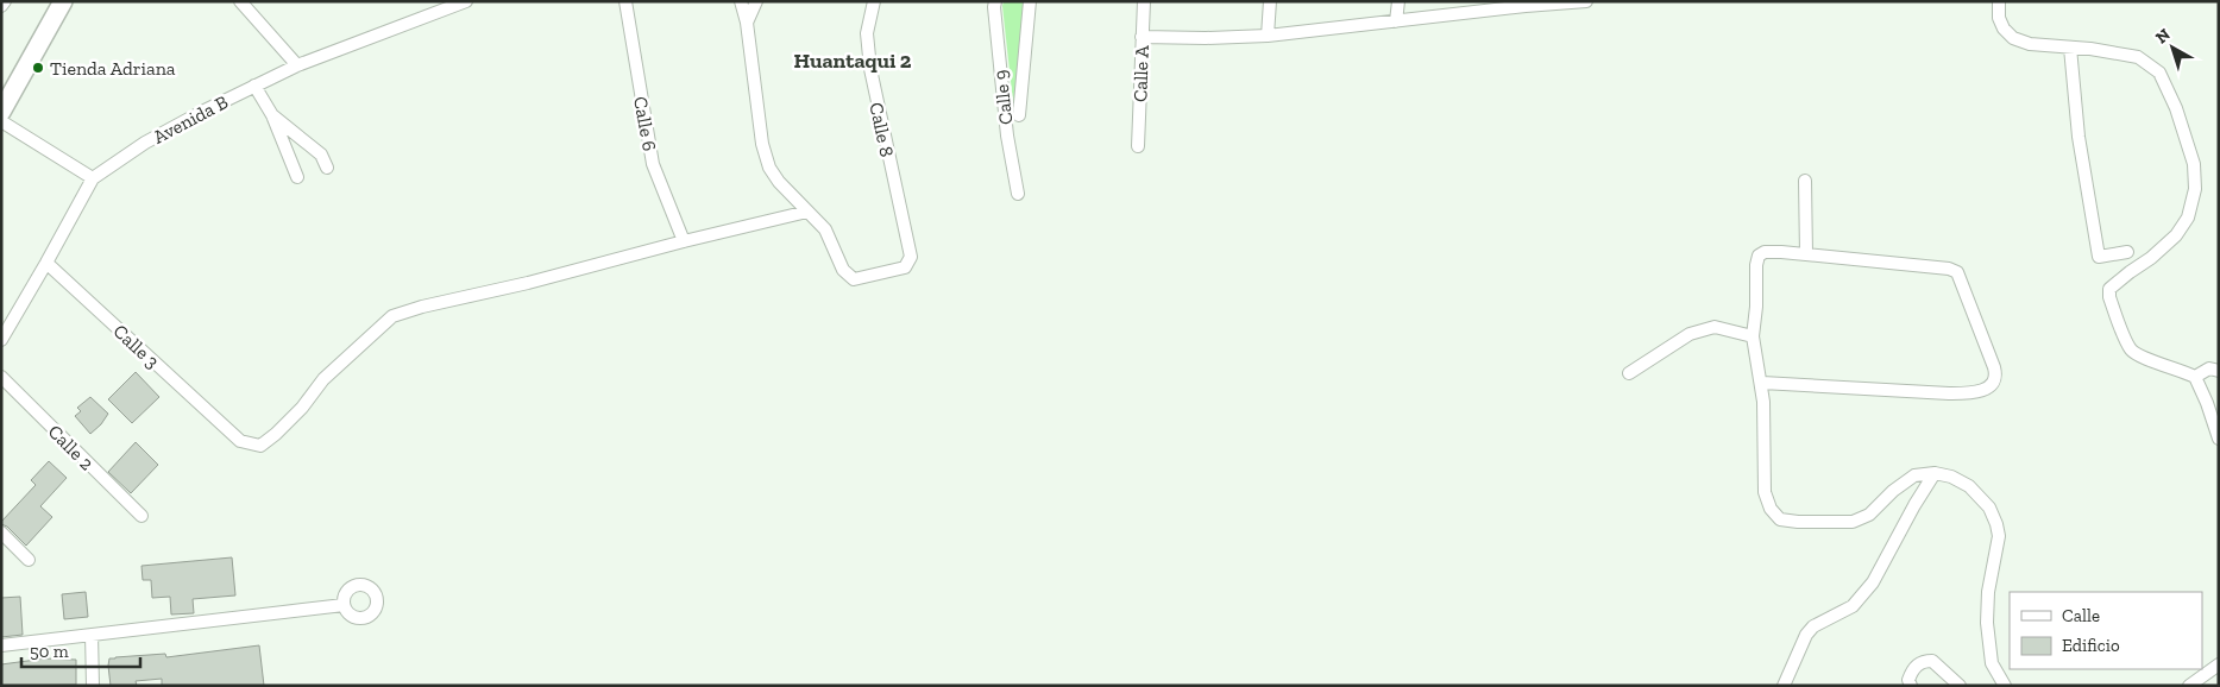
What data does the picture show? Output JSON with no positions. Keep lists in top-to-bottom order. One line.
{"streets":{"street":["Calle A","Calle 9","Avenida B","Calle 6","Calle 8","Calle 3","Calle 2"]},"crossings":[["Avenida B","Calle 3"],["Calle 6","Calle 3"],["Calle 8","Calle 3"]],"districts":["Huantaqui 2"],"places":["Tienda Adriana"],"legend":["Calle","Edificio"],"scale_bar":"50 m","north":"top left"}
